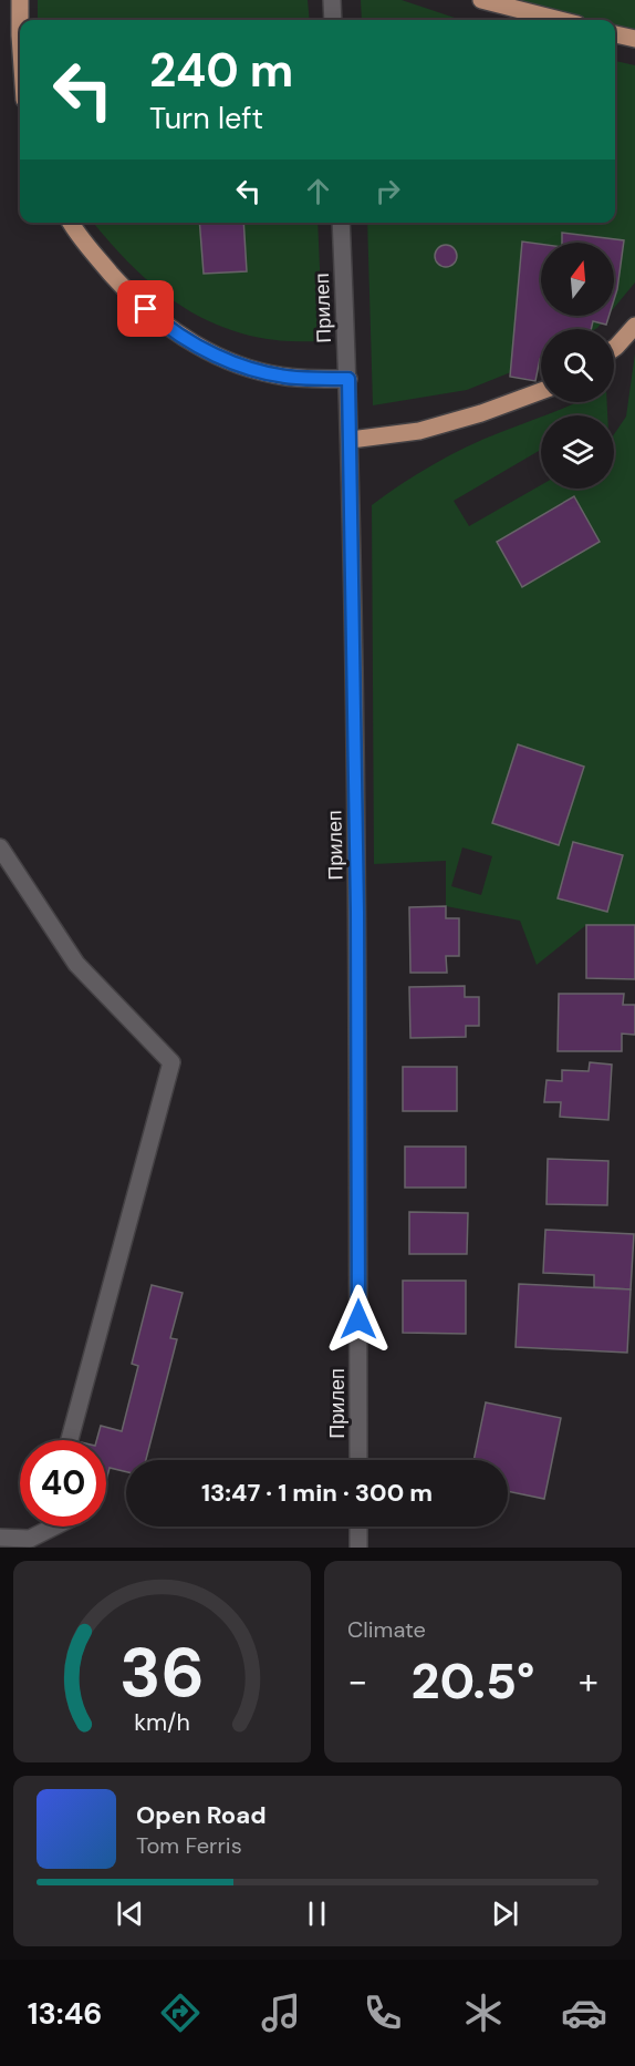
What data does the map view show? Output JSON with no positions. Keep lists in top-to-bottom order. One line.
{"streets":{"street":["Прилеп"]},"north":"top","page":{"turn":["240 m","Turn left"],"limit":"40","trip":"13:47 · 1 min · 300 m","tile":"Climate","heat":["−","20.5°","+"],"song":["Open Road","Tom Ferris"],"tabs":"13:46","gauge":["36","km/h"]}}
